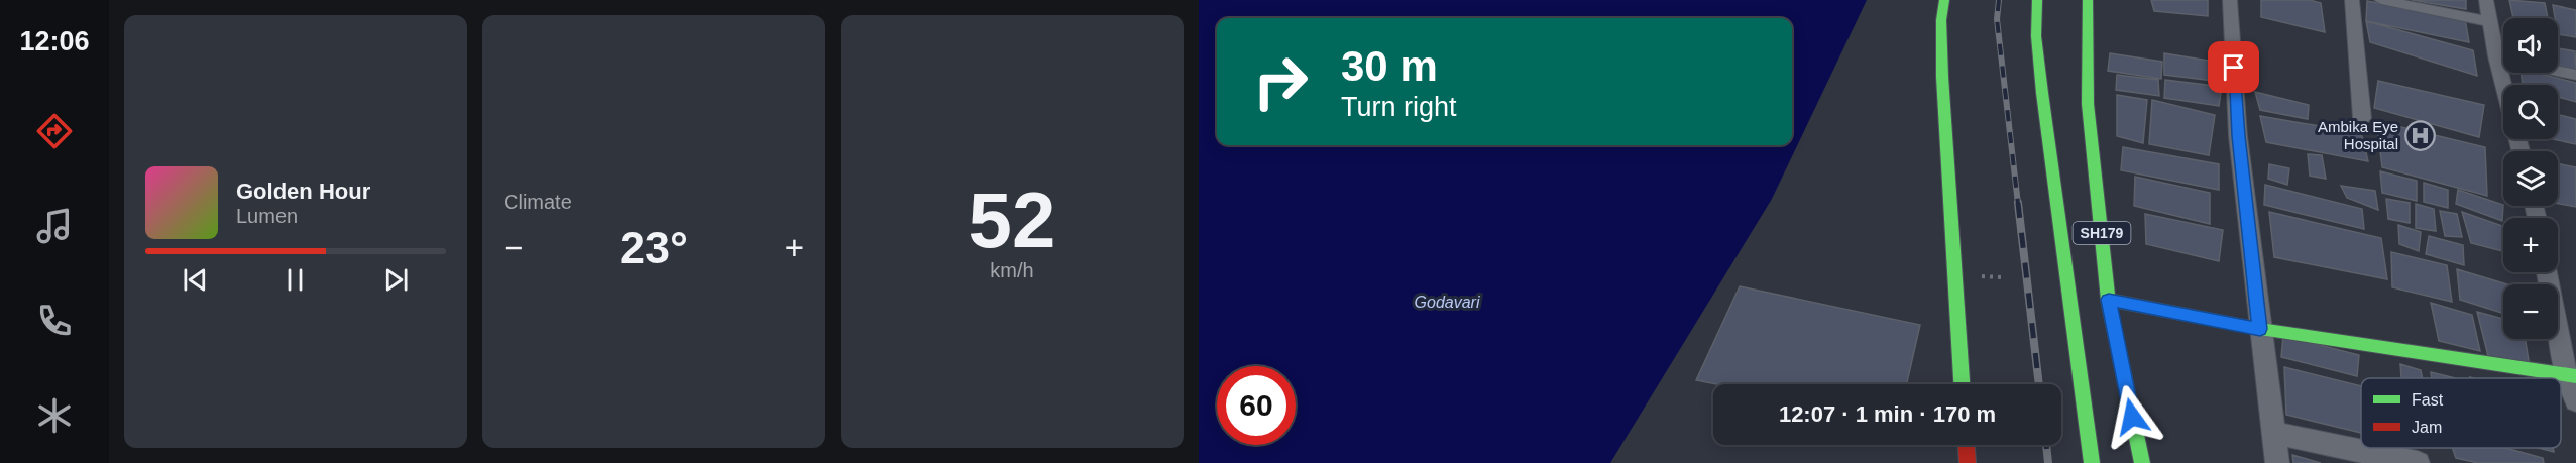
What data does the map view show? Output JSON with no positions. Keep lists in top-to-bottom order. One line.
{"streets":{"main road":["SH179"]},"water":["Godavari"],"places":{"hospital":["Ambika Eye Hospital"]},"legend":["Fast","Jam"],"page":{"tabs":"12:06","tile":["Climate",["52","km/h"]],"map_buttons":["+","−"],"turn":["30 m","Turn right"],"song":["Golden Hour","Lumen"],"heat":["−","23°","+"],"limit":"60","trip":"12:07 · 1 min · 170 m"}}
